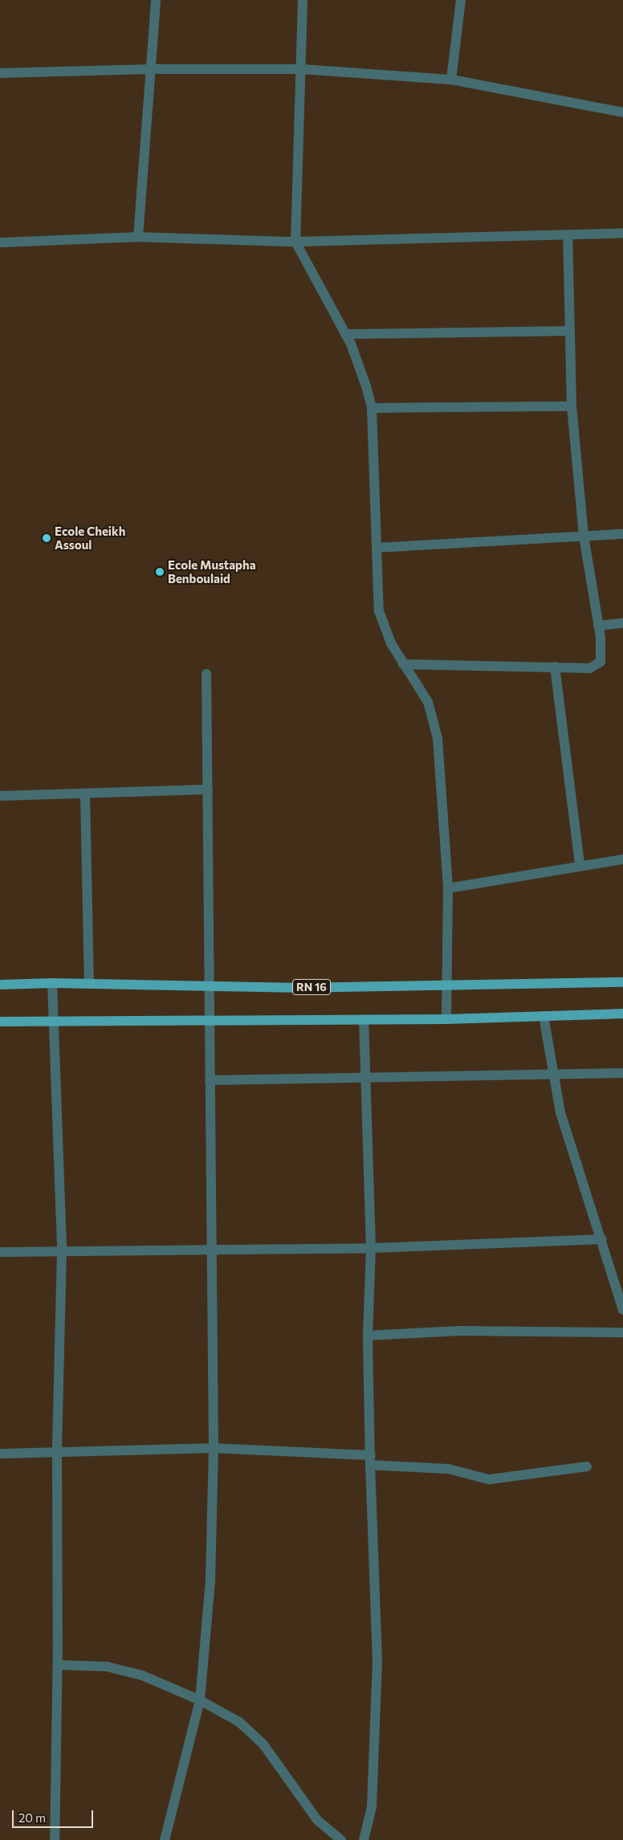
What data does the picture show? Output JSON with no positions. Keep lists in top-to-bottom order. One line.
{"streets":{"main road":["RN 16"]},"places":["Ecole Cheikh Assoul","Ecole Mustapha Benboulaid"],"scale_bar":"20 m"}
